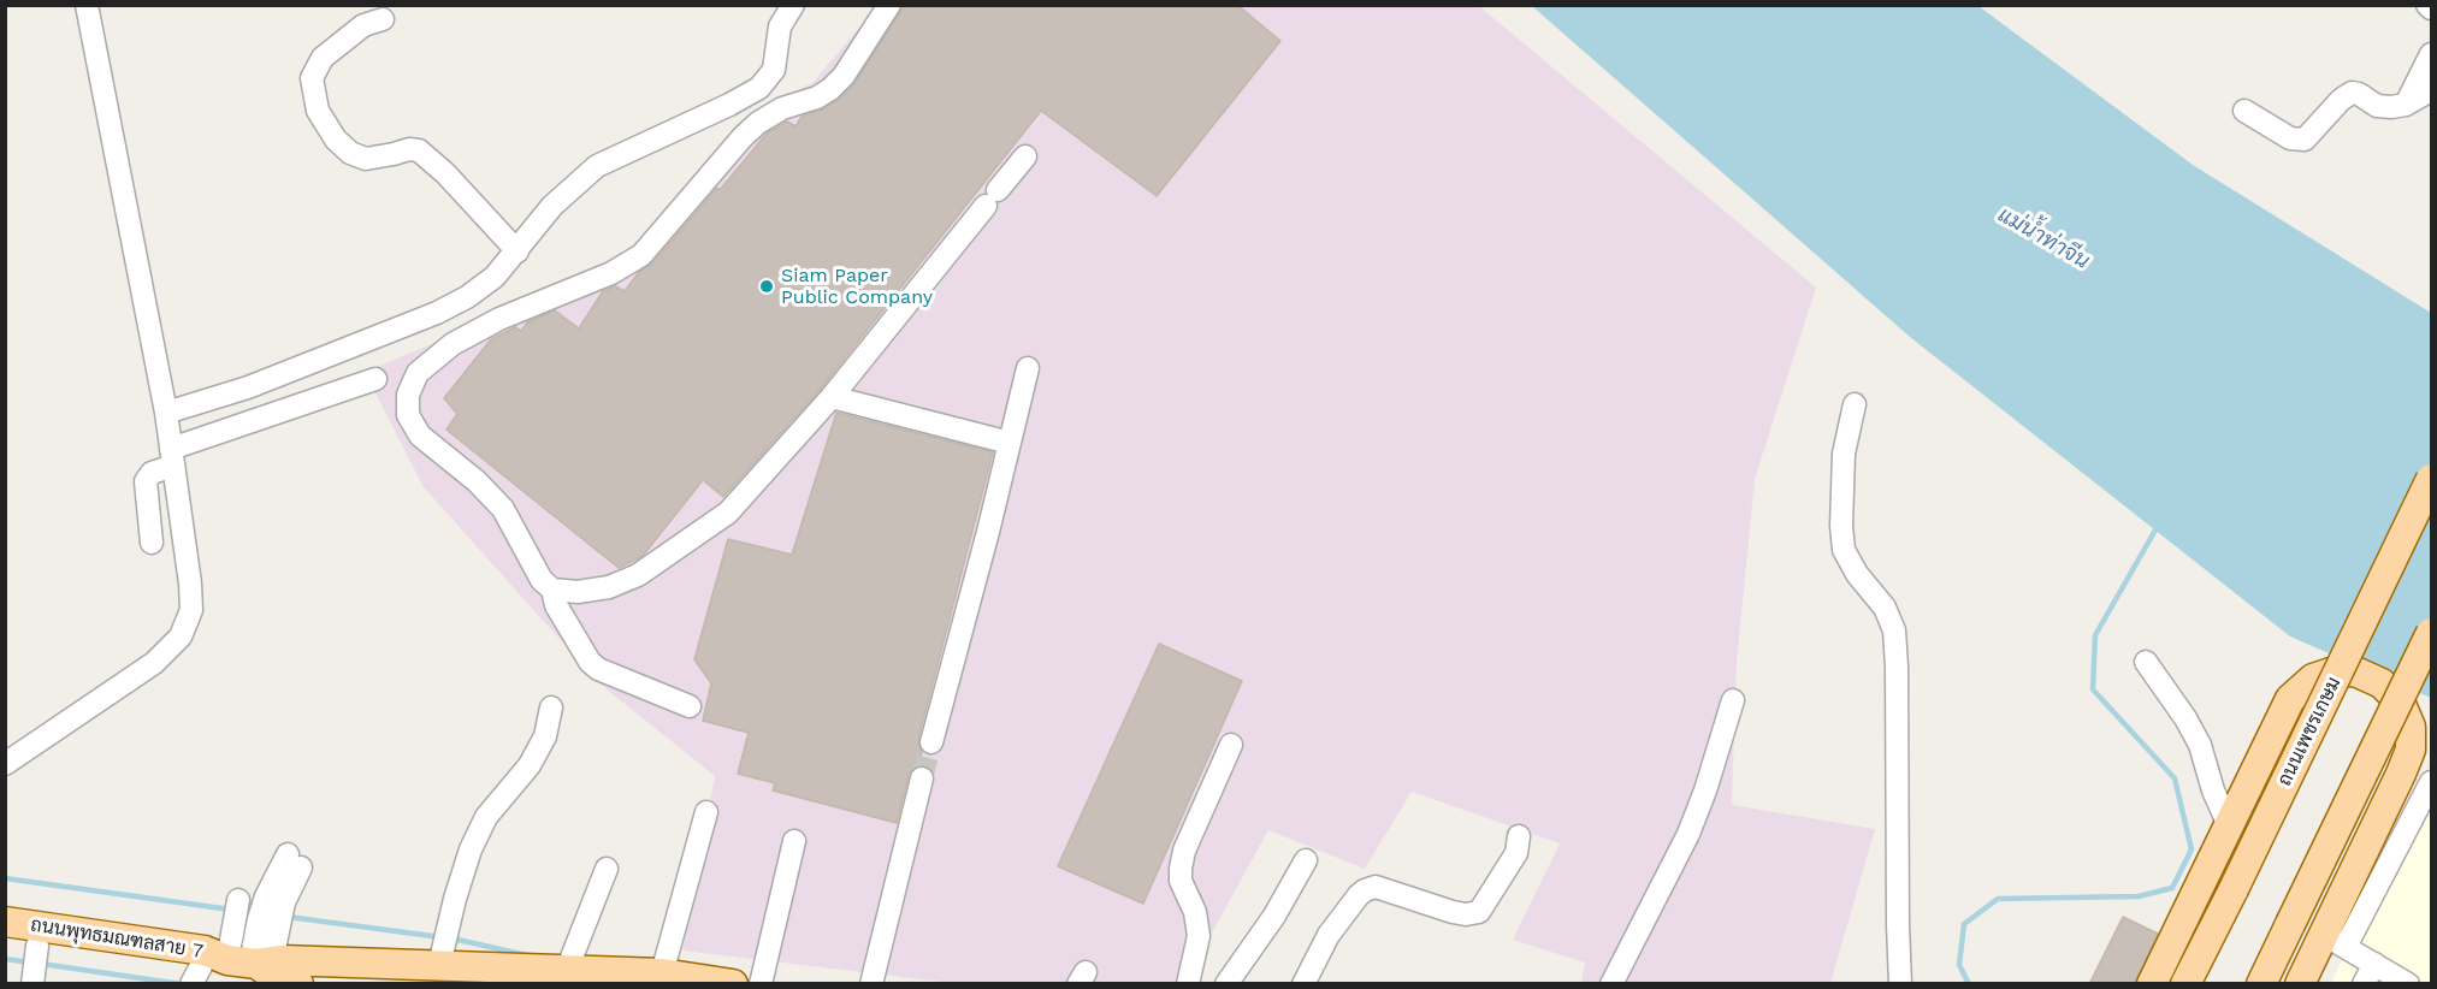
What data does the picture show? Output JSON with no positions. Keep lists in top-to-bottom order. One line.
{"streets":{"main road":["ถนนเพชรเกษม","ถนนพุทธมณฑลสาย 7"]},"water":["แม่น้ำท่าจีน"],"places":["Siam Paper Public Company"]}
